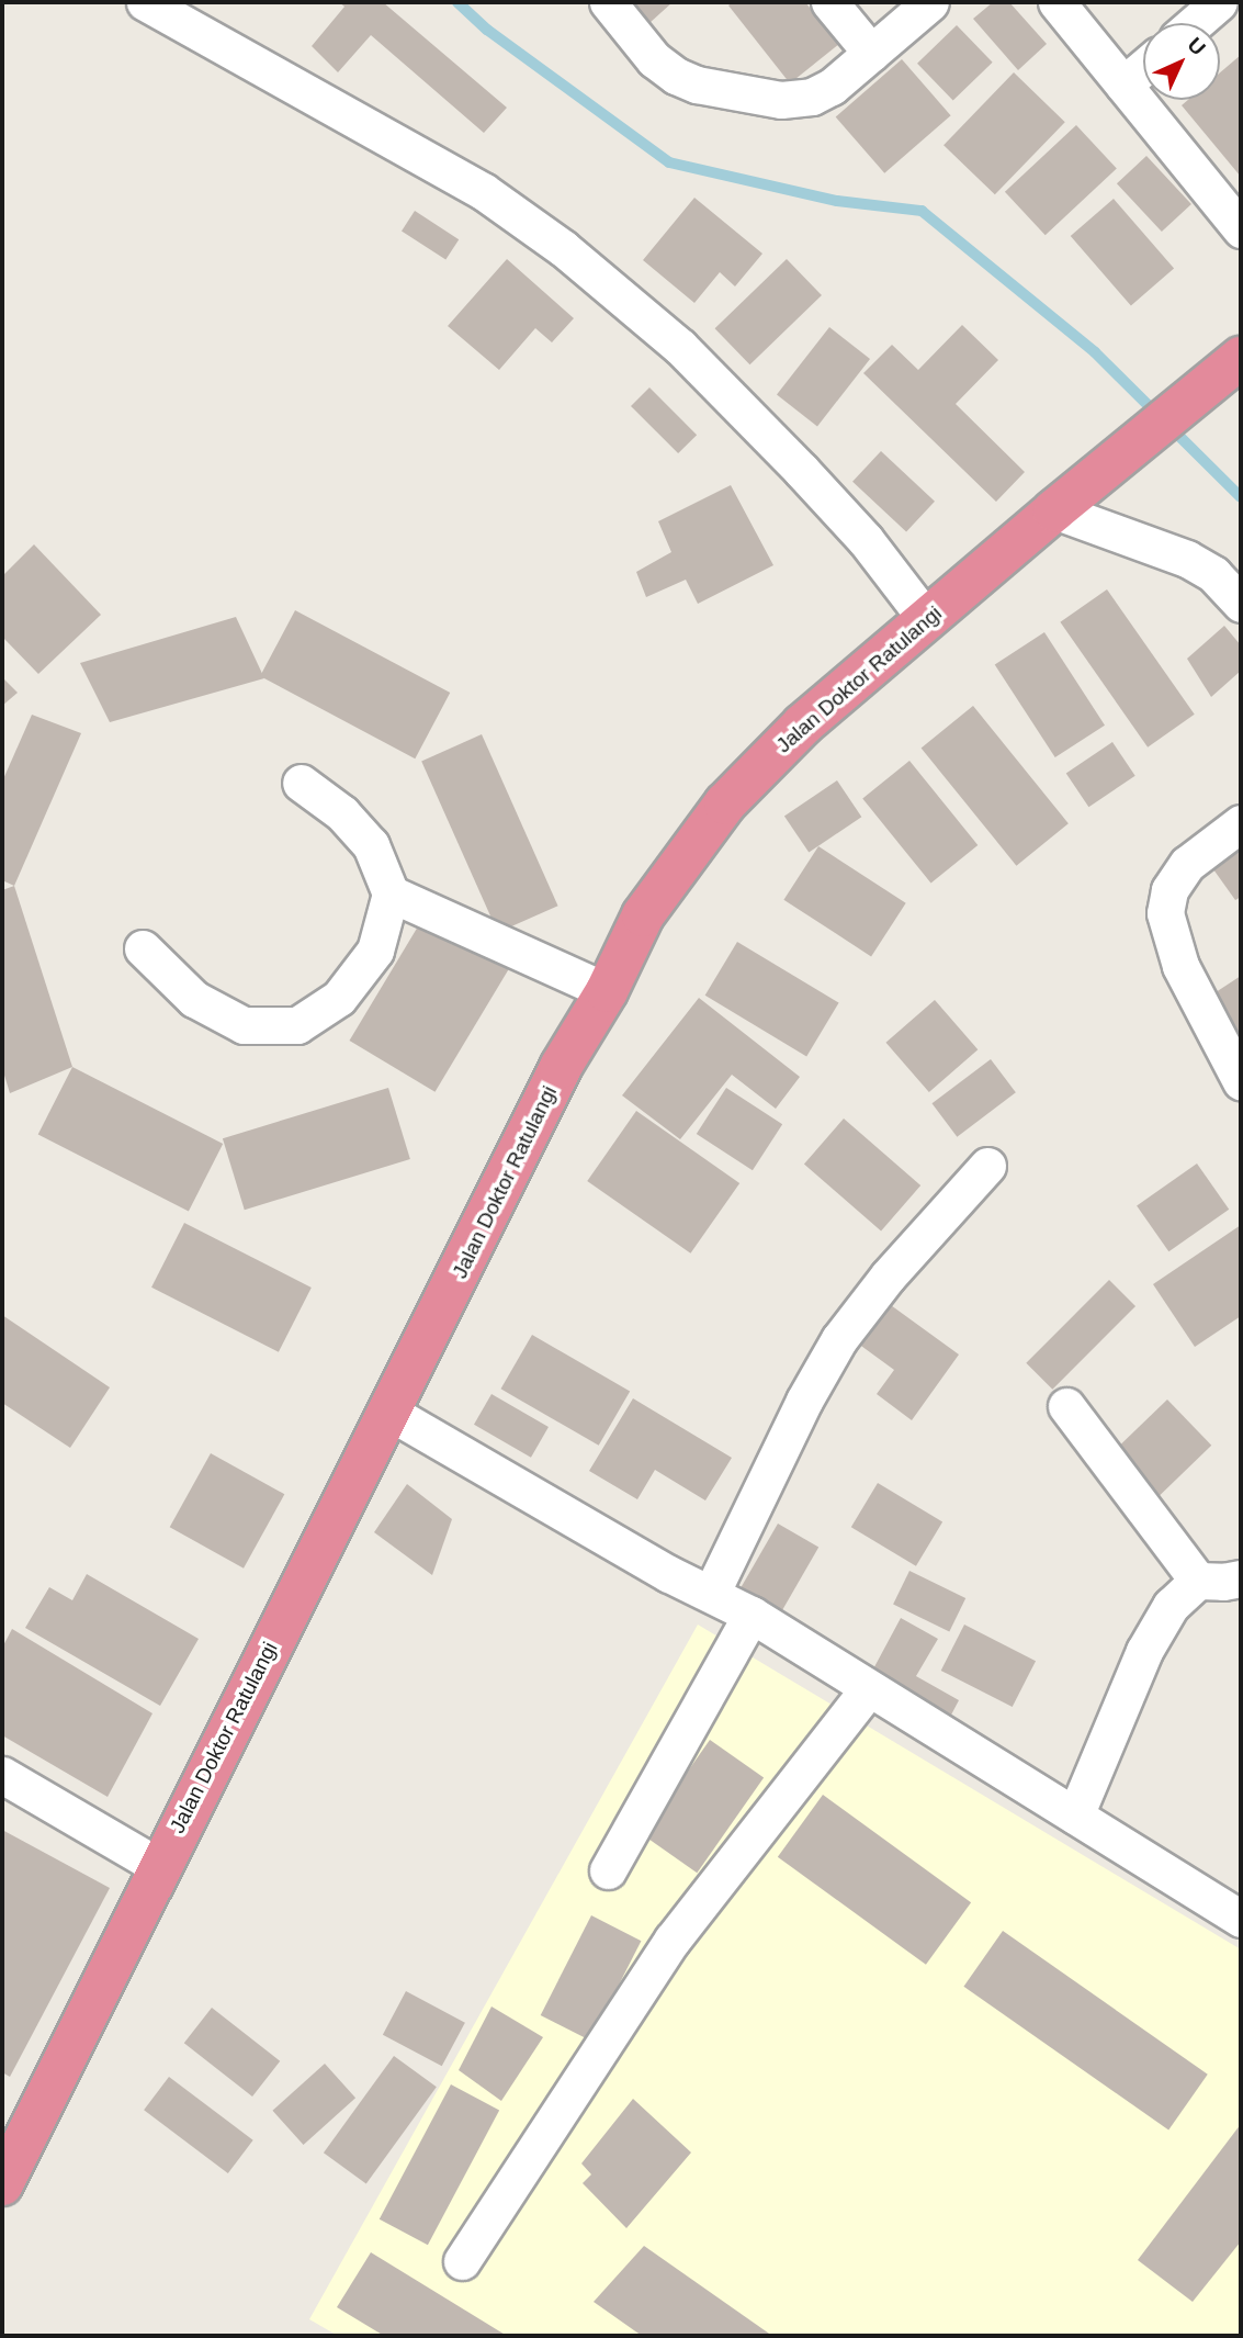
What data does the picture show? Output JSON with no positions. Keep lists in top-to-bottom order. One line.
{"streets":{"highway":["Jalan Doktor Ratulangi"]},"north":"top right"}
